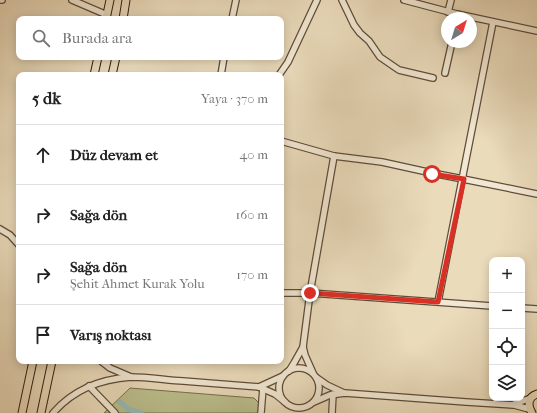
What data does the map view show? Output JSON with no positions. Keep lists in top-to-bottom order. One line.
{"north":"top right","page":{"search":"Burada ara","heading":["5 dk","Yaya · 370 m"],"list":[["Düz devam et","40 m"],["Sağa dön","160 m"],["Sağa dön","Şehit Ahmet Kurak Yolu","170 m"],"Varış noktası"],"map_buttons":["+","−"]}}
